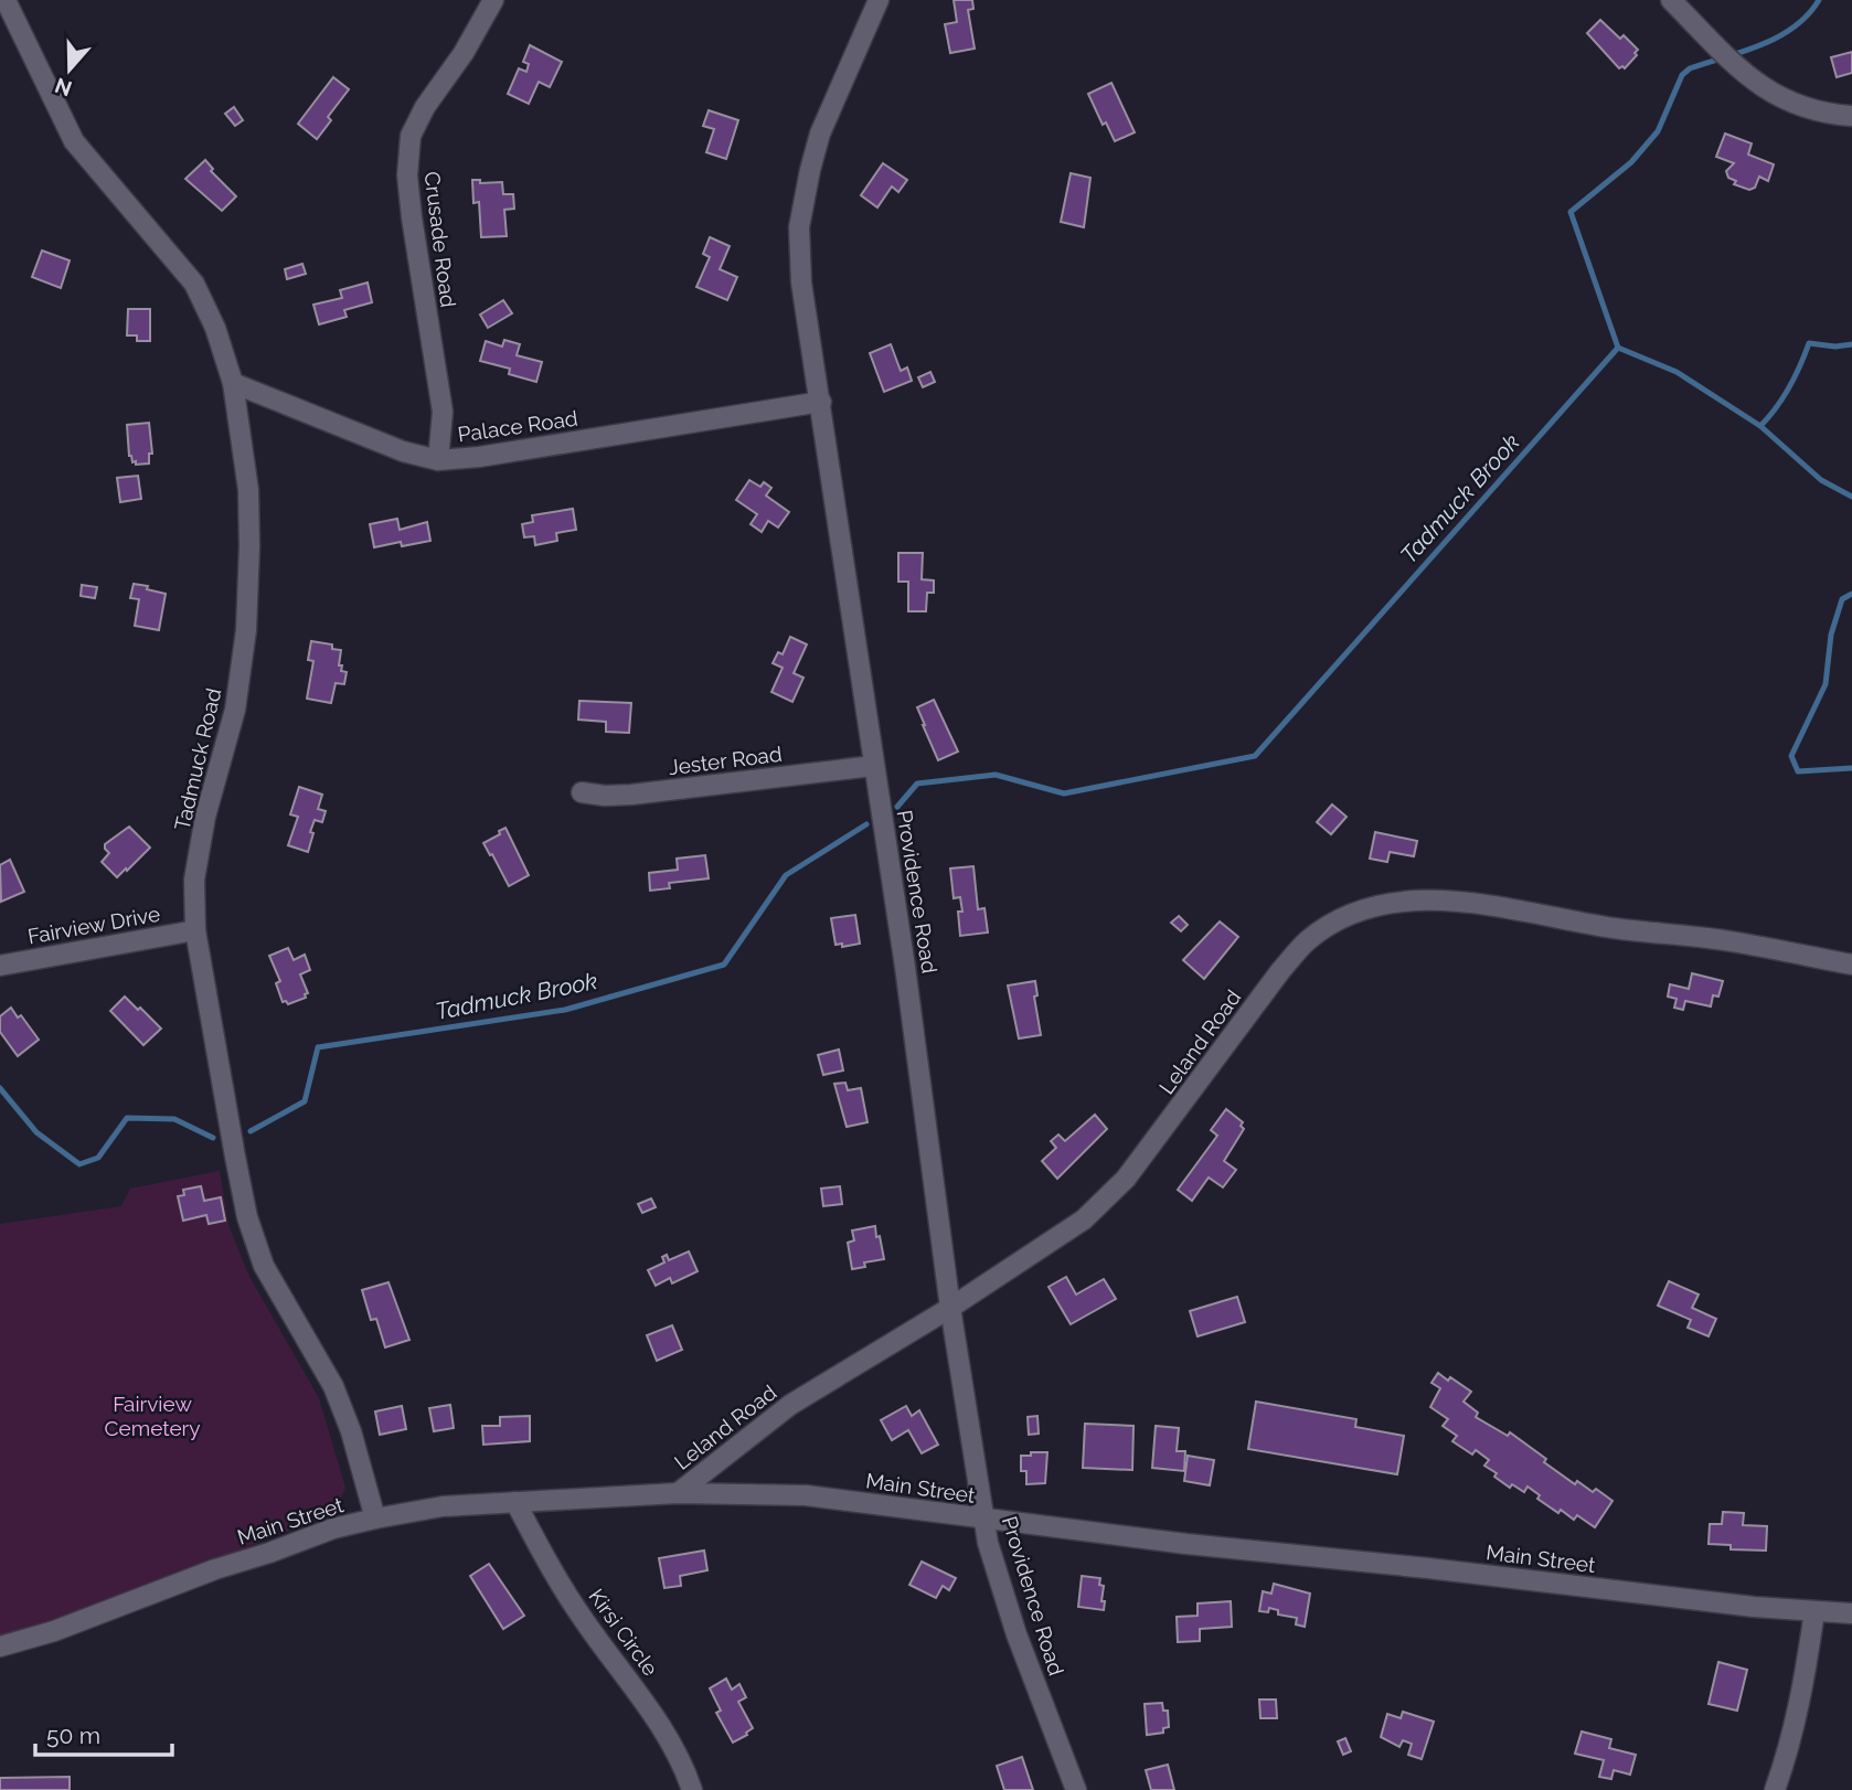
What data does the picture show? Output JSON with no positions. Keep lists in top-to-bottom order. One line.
{"streets":{"street":["Crusade Road","Palace Road","Tadmuck Road","Jester Road","Providence Road","Fairview Drive","Leland Road","Main Street","Kirsi Circle"]},"crossings":[["Crusade Road","Palace Road"],["Palace Road","Tadmuck Road"],["Palace Road","Providence Road"],["Tadmuck Road","Fairview Drive"],["Tadmuck Road","Main Street"],["Jester Road","Providence Road"],["Providence Road","Leland Road"],["Providence Road","Main Street"],["Leland Road","Main Street"],["Main Street","Kirsi Circle"]],"water":["Tadmuck Brook"],"parks":["Fairview Cemetery"],"scale_bar":"50 m","north":"bottom"}
